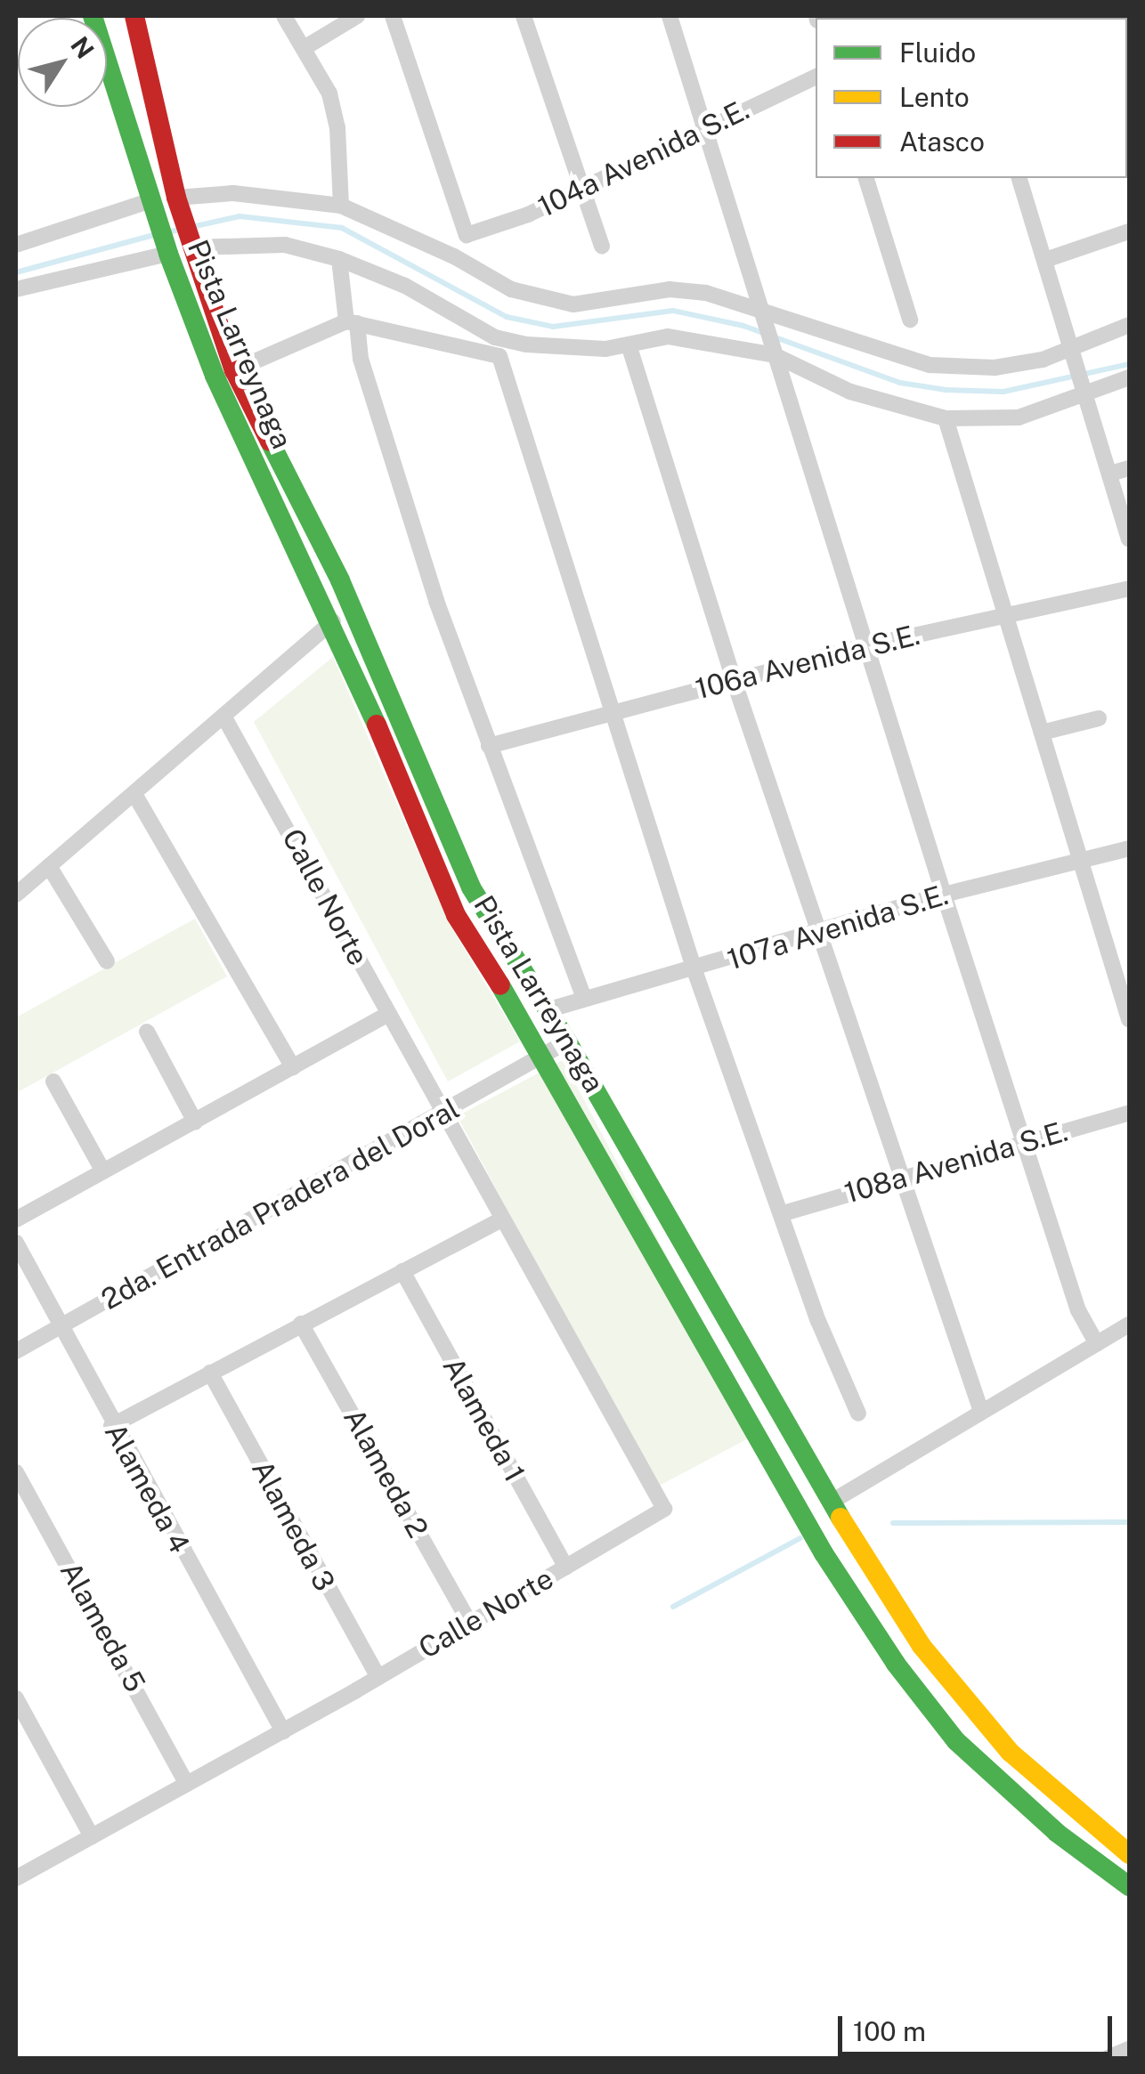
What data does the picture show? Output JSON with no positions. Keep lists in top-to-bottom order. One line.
{"streets":{"main road":["Pista Larreynaga"],"street":["104a Avenida S.E.","106a Avenida S.E.","Calle Norte","107a Avenida S.E.","108a Avenida S.E.","2da. Entrada Pradera del Doral","Alameda 1","Alameda 2","Alameda 4","Alameda 3","Alameda 5"]},"crossings":[["Pista Larreynaga","107a Avenida S.E."],["Pista Larreynaga","2da. Entrada Pradera del Doral"],["Calle Norte","2da. Entrada Pradera del Doral"],["Calle Norte","Alameda 1"],["Calle Norte","Alameda 2"],["Calle Norte","Alameda 4"],["Calle Norte","Alameda 3"],["Calle Norte","Alameda 5"],["2da. Entrada Pradera del Doral","Alameda 4"]],"legend":["Fluido","Lento","Atasco"],"scale_bar":"100 m","north":"top right"}
